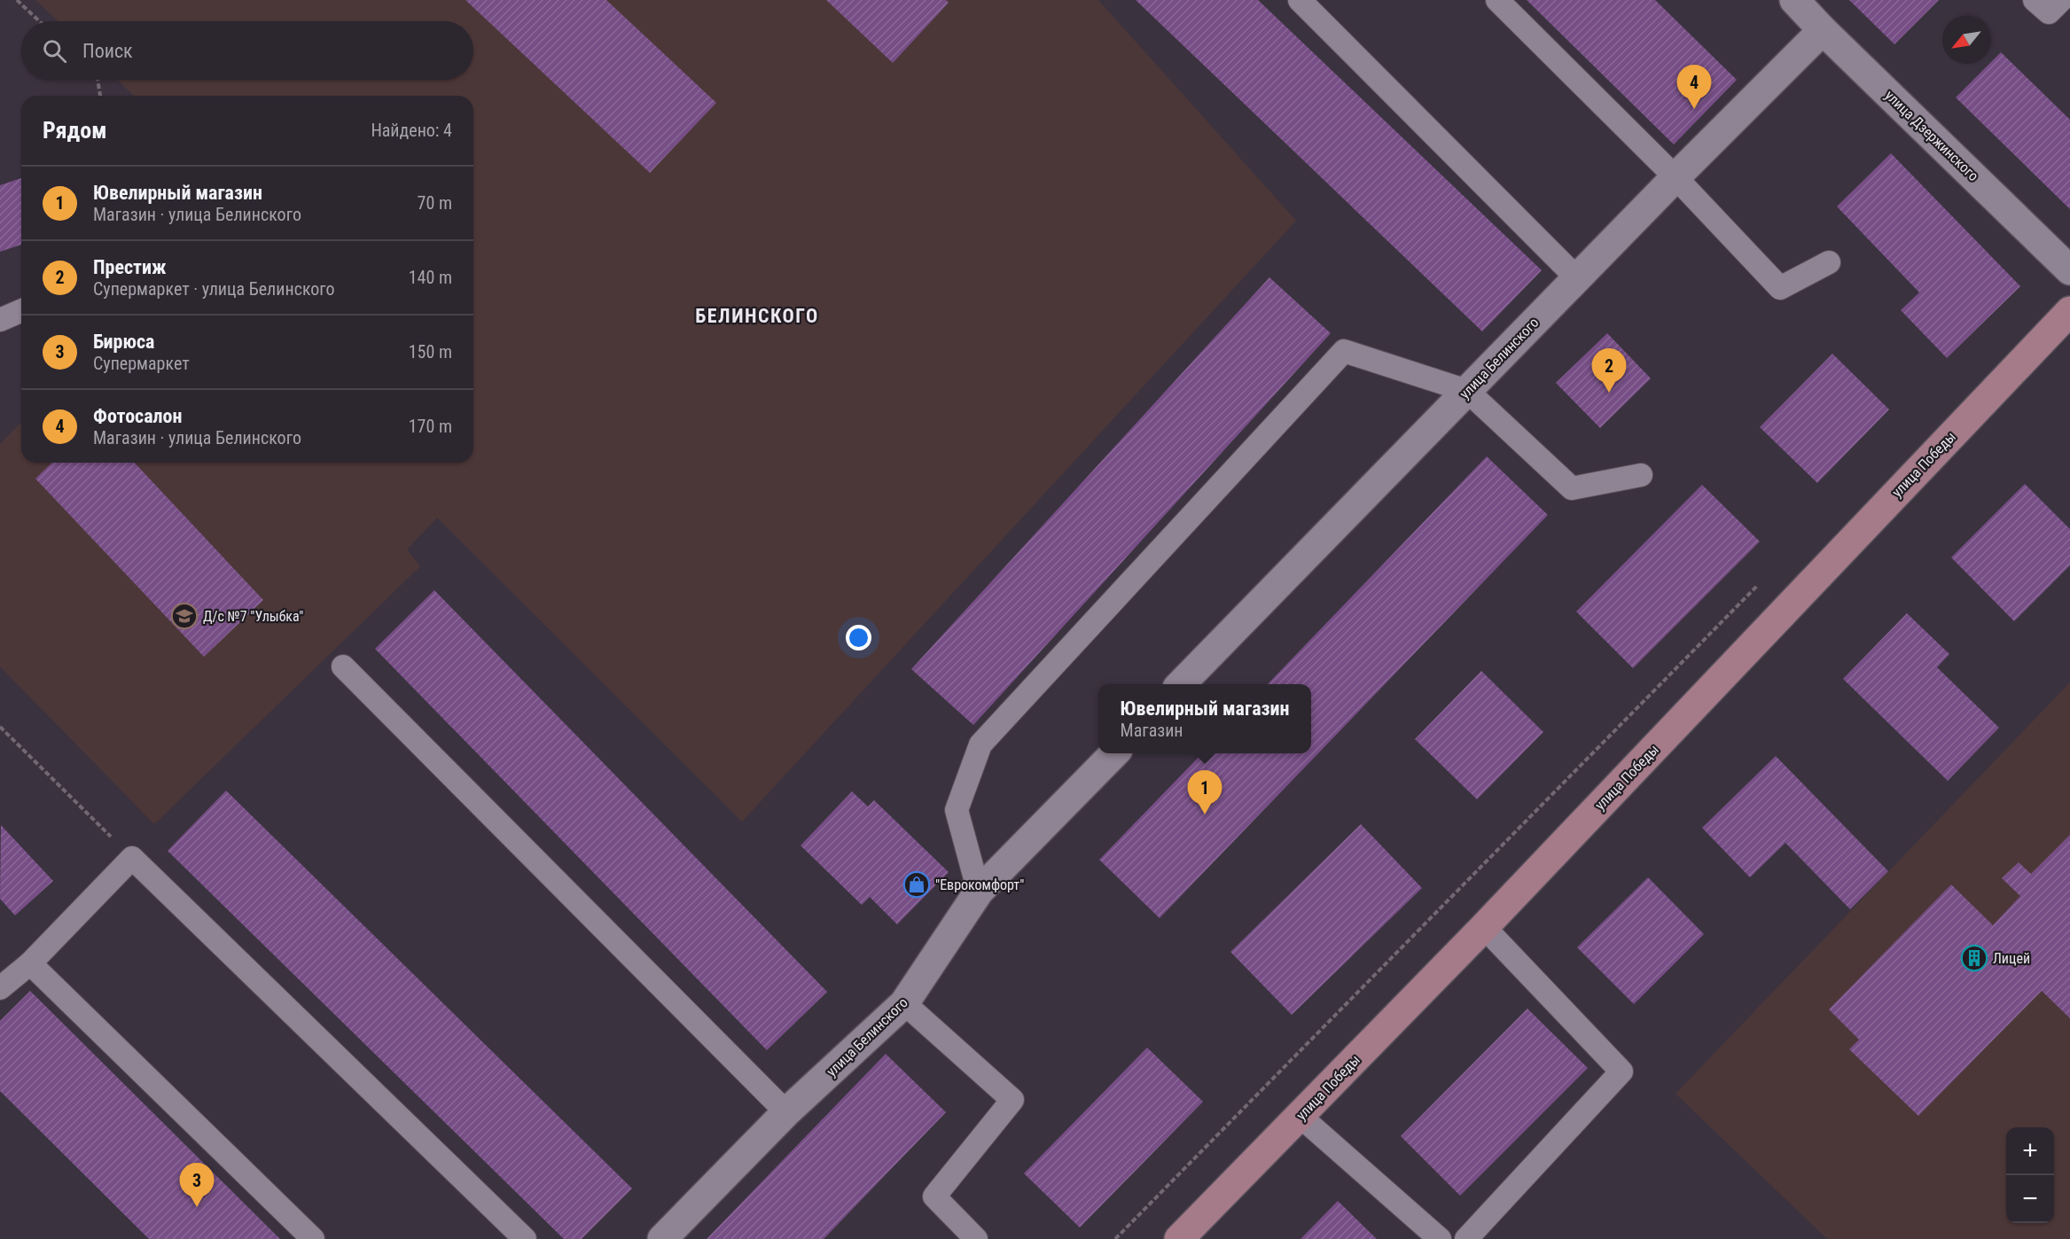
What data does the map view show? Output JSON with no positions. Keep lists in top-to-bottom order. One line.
{"streets":{"street":["улица Дзержинского","улица Белинского","улица Победы"]},"crossings":[["улица Дзержинского","улица Белинского"]],"districts":["БЕЛИНСКОГО"],"places":{"school or university":["Д/с №7 \"Улыбка\""],"shop":["\"Еврокомфорт\""],"building":["Лицей"]},"north":"bottom left","page":{"search":"Поиск","pins":["4","2","1","3"],"heading":["Рядом","Найдено: 4"],"list":[{"mark":"1","name":"Ювелирный магазин","note":"Магазин · улица Белинского","value":"70 m"},{"mark":"2","name":"Престиж","note":"Супермаркет · улица Белинского","value":"140 m"},{"mark":"3","name":"Бирюса","note":"Супермаркет","value":"150 m"},{"mark":"4","name":"Фотосалон","note":"Магазин · улица Белинского","value":"170 m"}],"popup":["Ювелирный магазин","Магазин"],"map_buttons":["+","−"]}}
